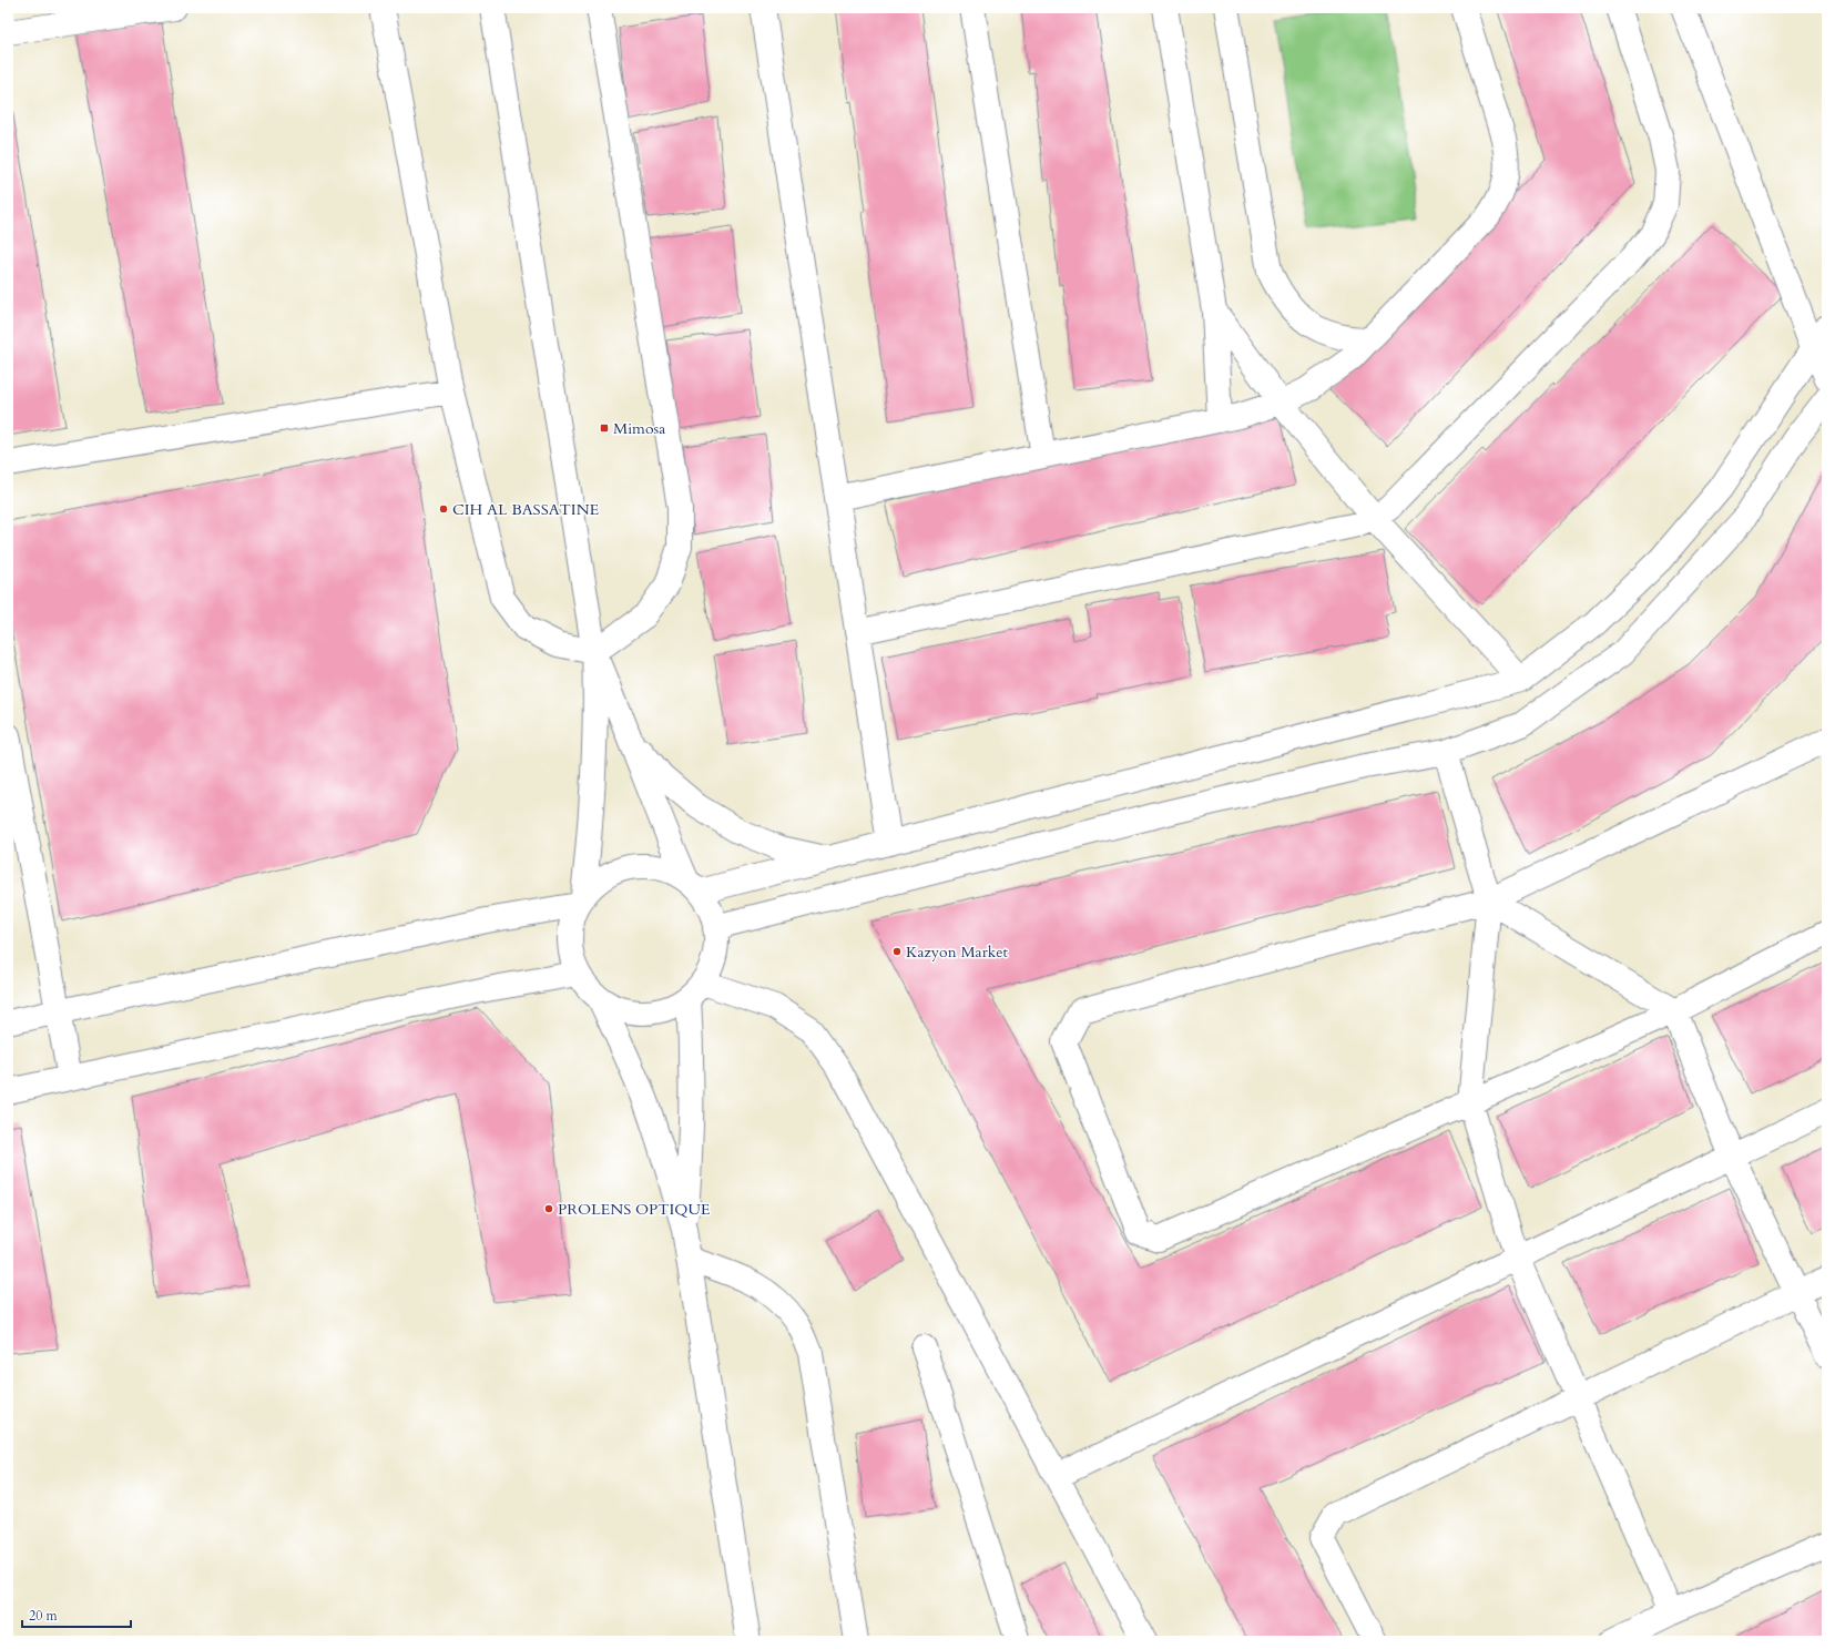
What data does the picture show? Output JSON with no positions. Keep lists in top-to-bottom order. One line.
{"places":{"transit":["Mimosa"],"other":["CIH AL BASSATINE","Kazyon Market","PROLENS OPTIQUE"]},"scale_bar":"20 m"}
